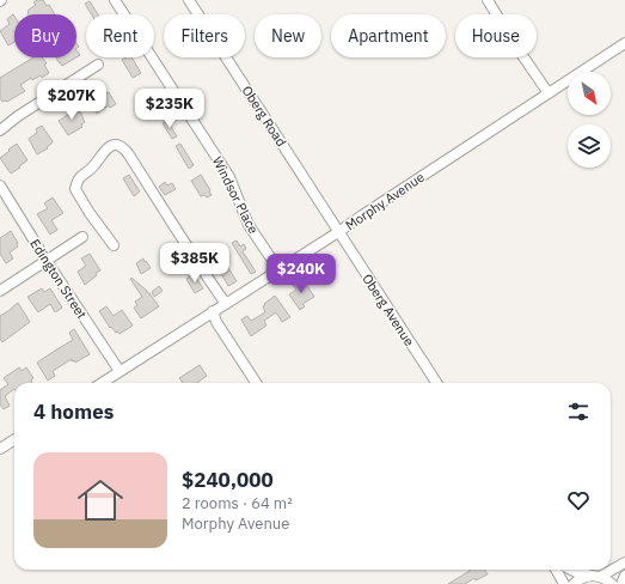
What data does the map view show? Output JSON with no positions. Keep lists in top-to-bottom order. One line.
{"streets":{"street":["Oberg Road","Windsor Place","Morphy Avenue","Edington Street","Oberg Avenue"]},"crossings":[["Oberg Road","Morphy Avenue"],["Oberg Road","Oberg Avenue"],["Windsor Place","Morphy Avenue"],["Morphy Avenue","Edington Street"],["Morphy Avenue","Oberg Avenue"]],"north":"bottom right","page":{"chip":["Buy","Rent","Filters","New","Apartment","House"],"price":["$207K","$235K","$385K","$240K"],"heading":"4 homes","list":[{"name":"$240,000","note":"2 rooms · 64 m² · Morphy Avenue"}]}}
